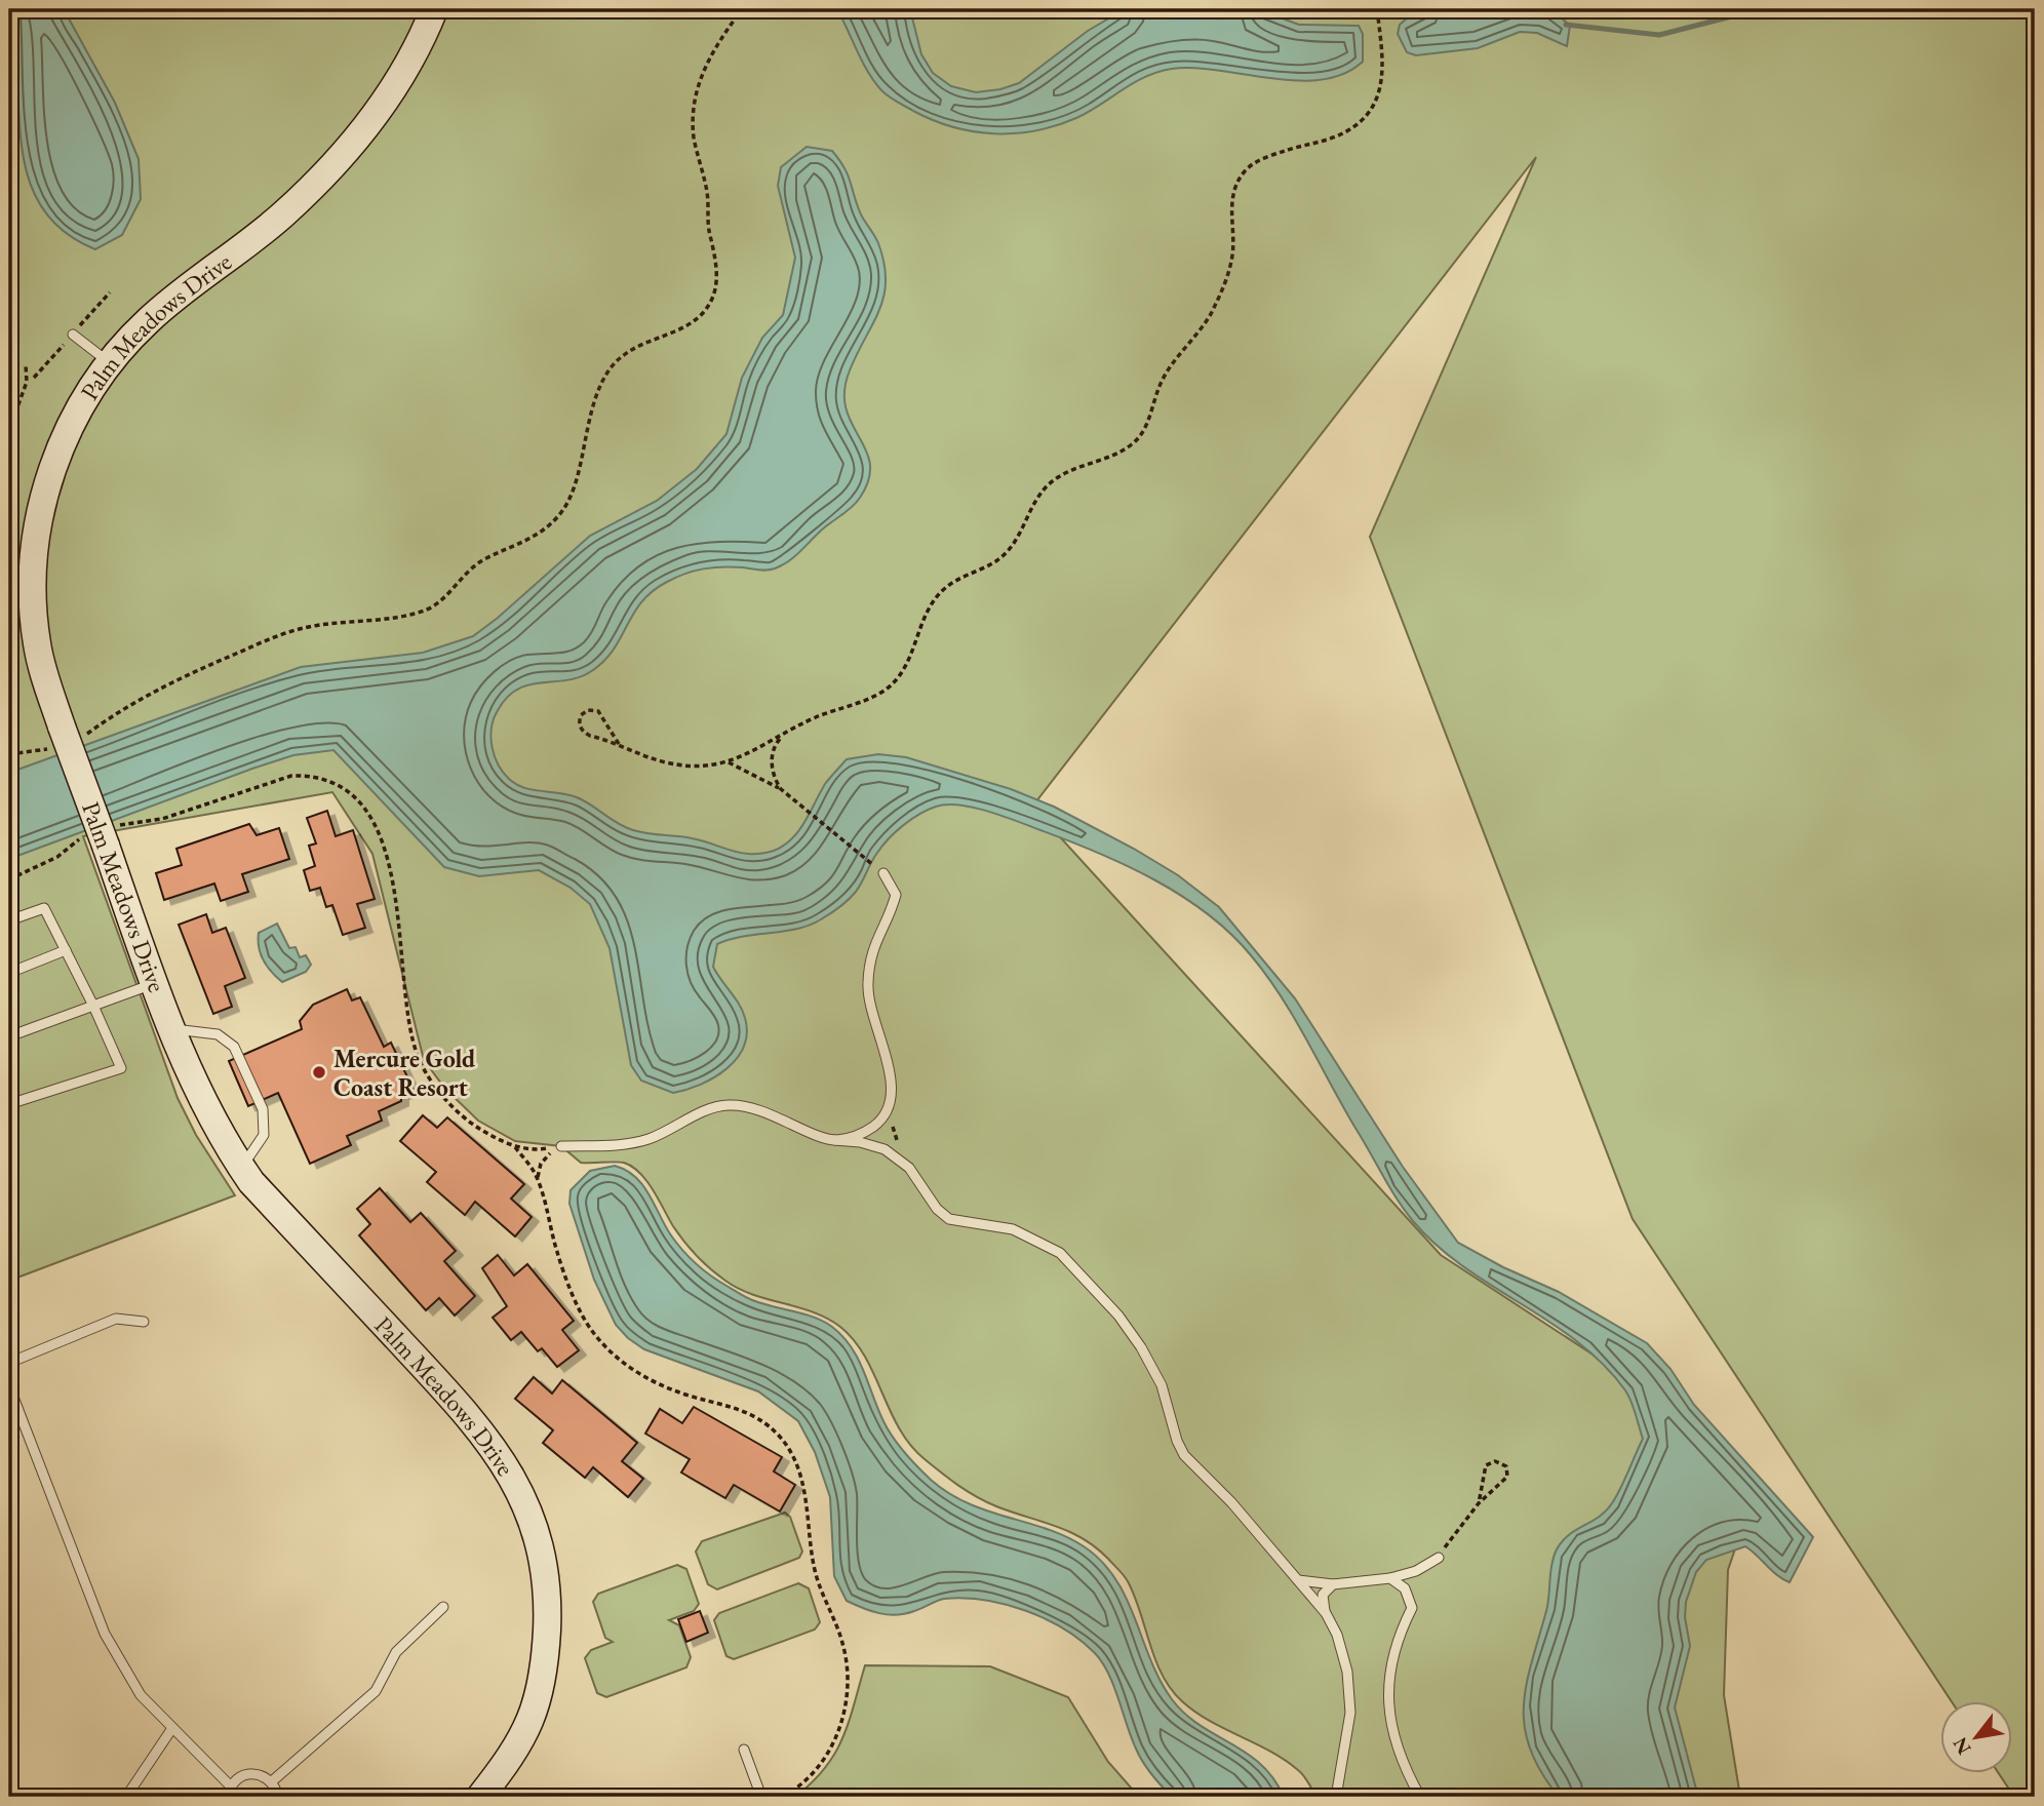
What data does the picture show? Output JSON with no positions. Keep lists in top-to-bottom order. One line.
{"streets":{"street":["Palm Meadows Drive"]},"places":["Mercure Gold Coast Resort"],"north":"bottom left"}
